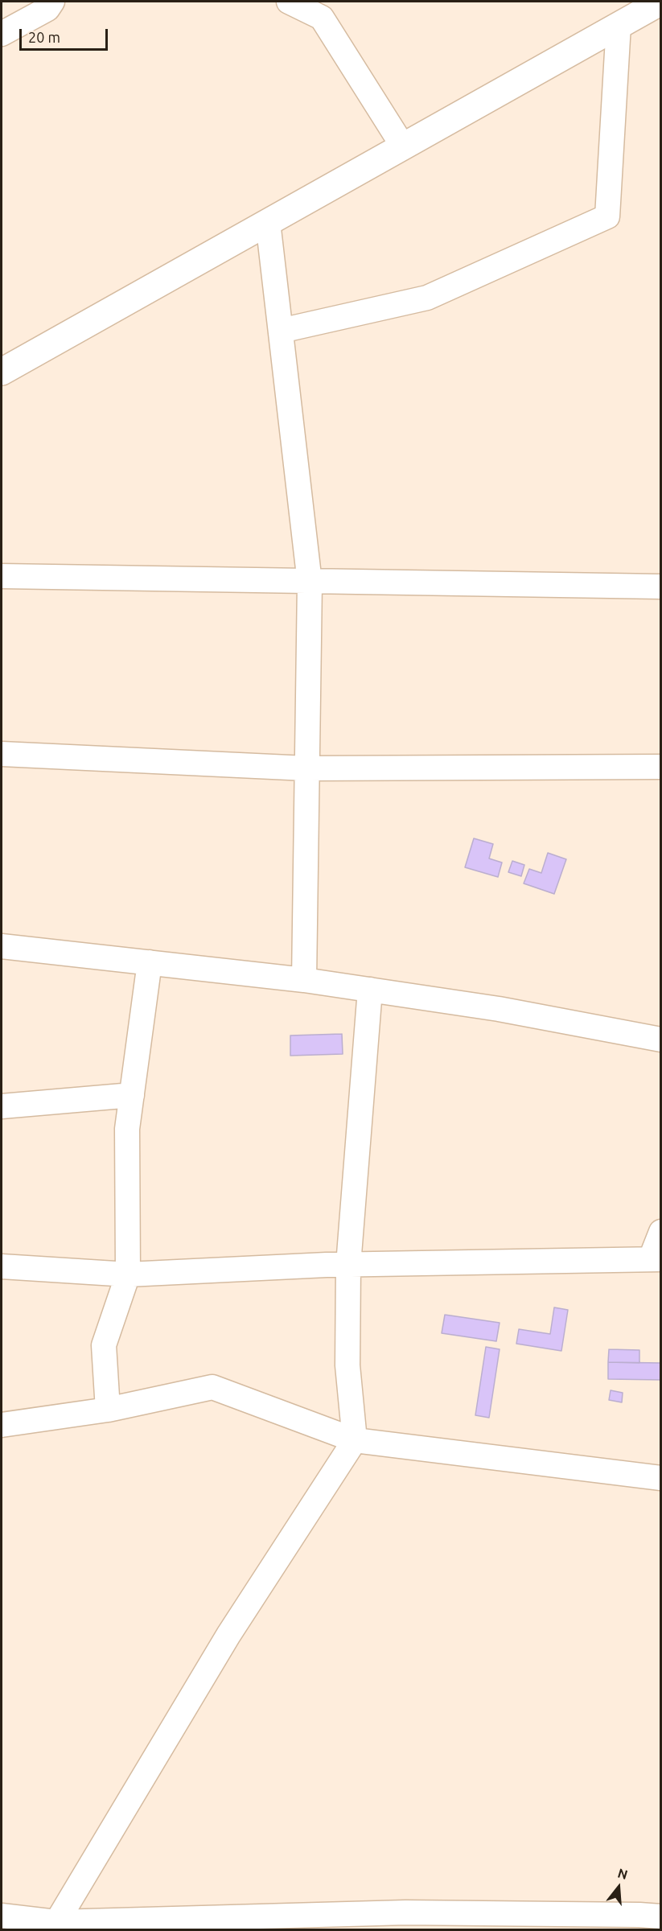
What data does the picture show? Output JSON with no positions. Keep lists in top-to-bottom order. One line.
{"scale_bar":"20 m","north":"top"}
